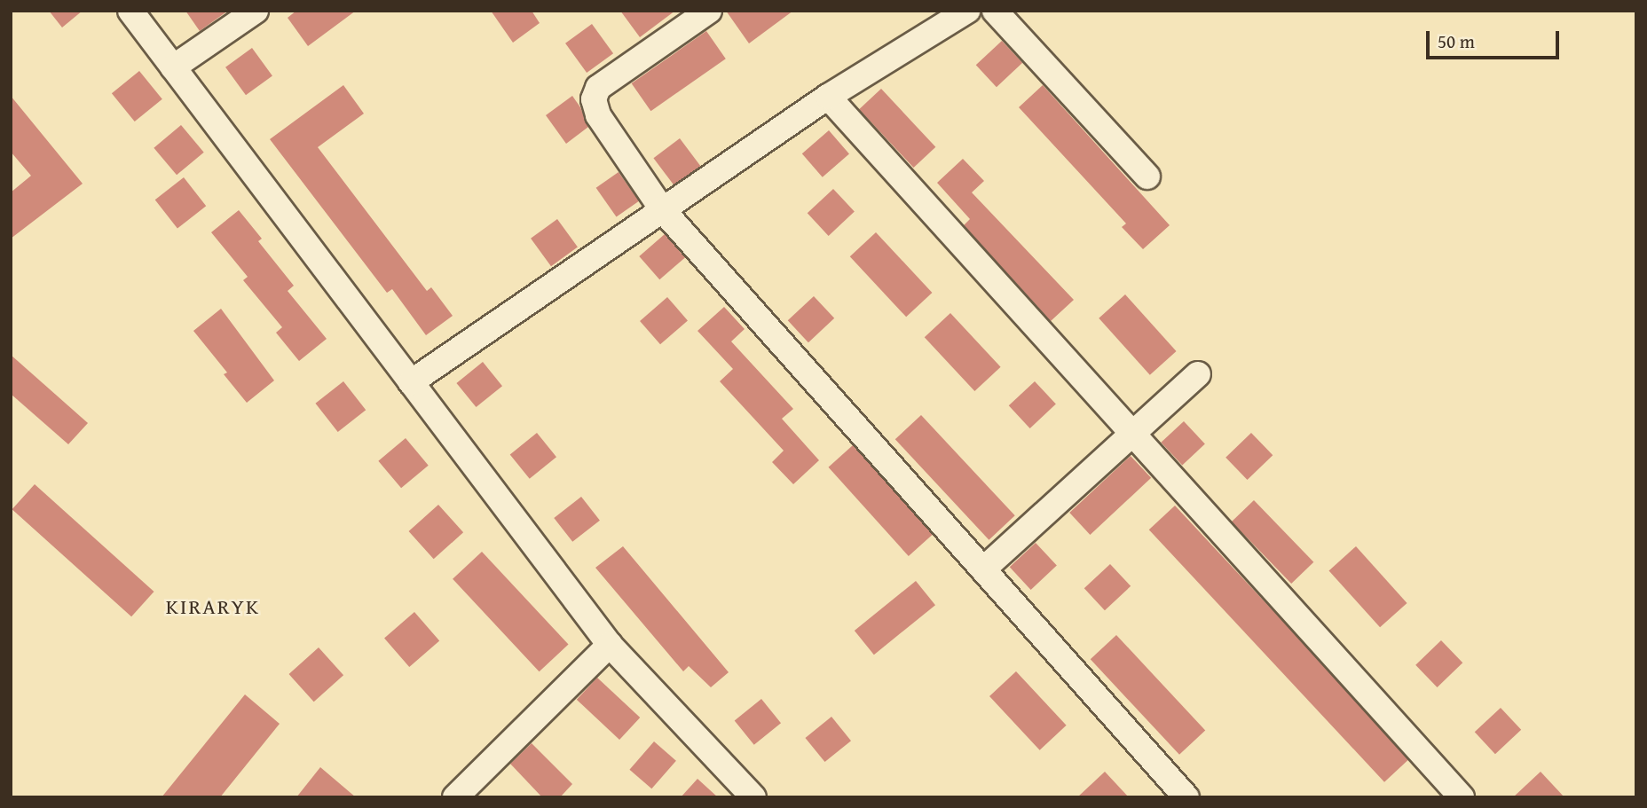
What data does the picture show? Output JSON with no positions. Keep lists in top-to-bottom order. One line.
{"districts":["KIRARYK"],"scale_bar":"50 m"}
